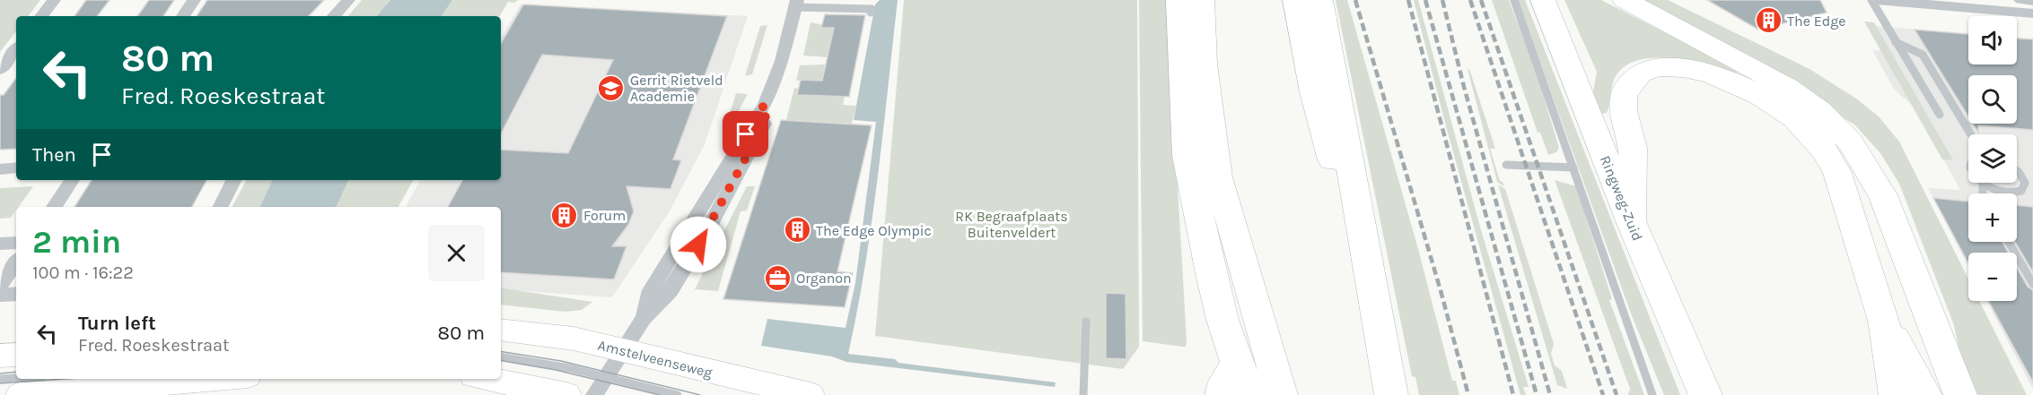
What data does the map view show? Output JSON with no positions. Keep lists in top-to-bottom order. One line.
{"streets":{"highway":["Ringweg-Zuid"],"main road":["Amstelveenseweg"]},"parks":["RK Begraafplaats Buitenveldert"],"places":{"building":["The Edge","Forum","The Edge Olympic"],"school or university":["Gerrit Rietveld Academie"],"office":["Organon"]},"page":{"map_buttons":["+","−"],"turn":["80 m","Fred. Roeskestraat"],"then":"Then","heading":["2 min","100 m · 16:22"],"list":[{"name":"Turn left","note":"Fred. Roeskestraat","value":"80 m"}]}}
